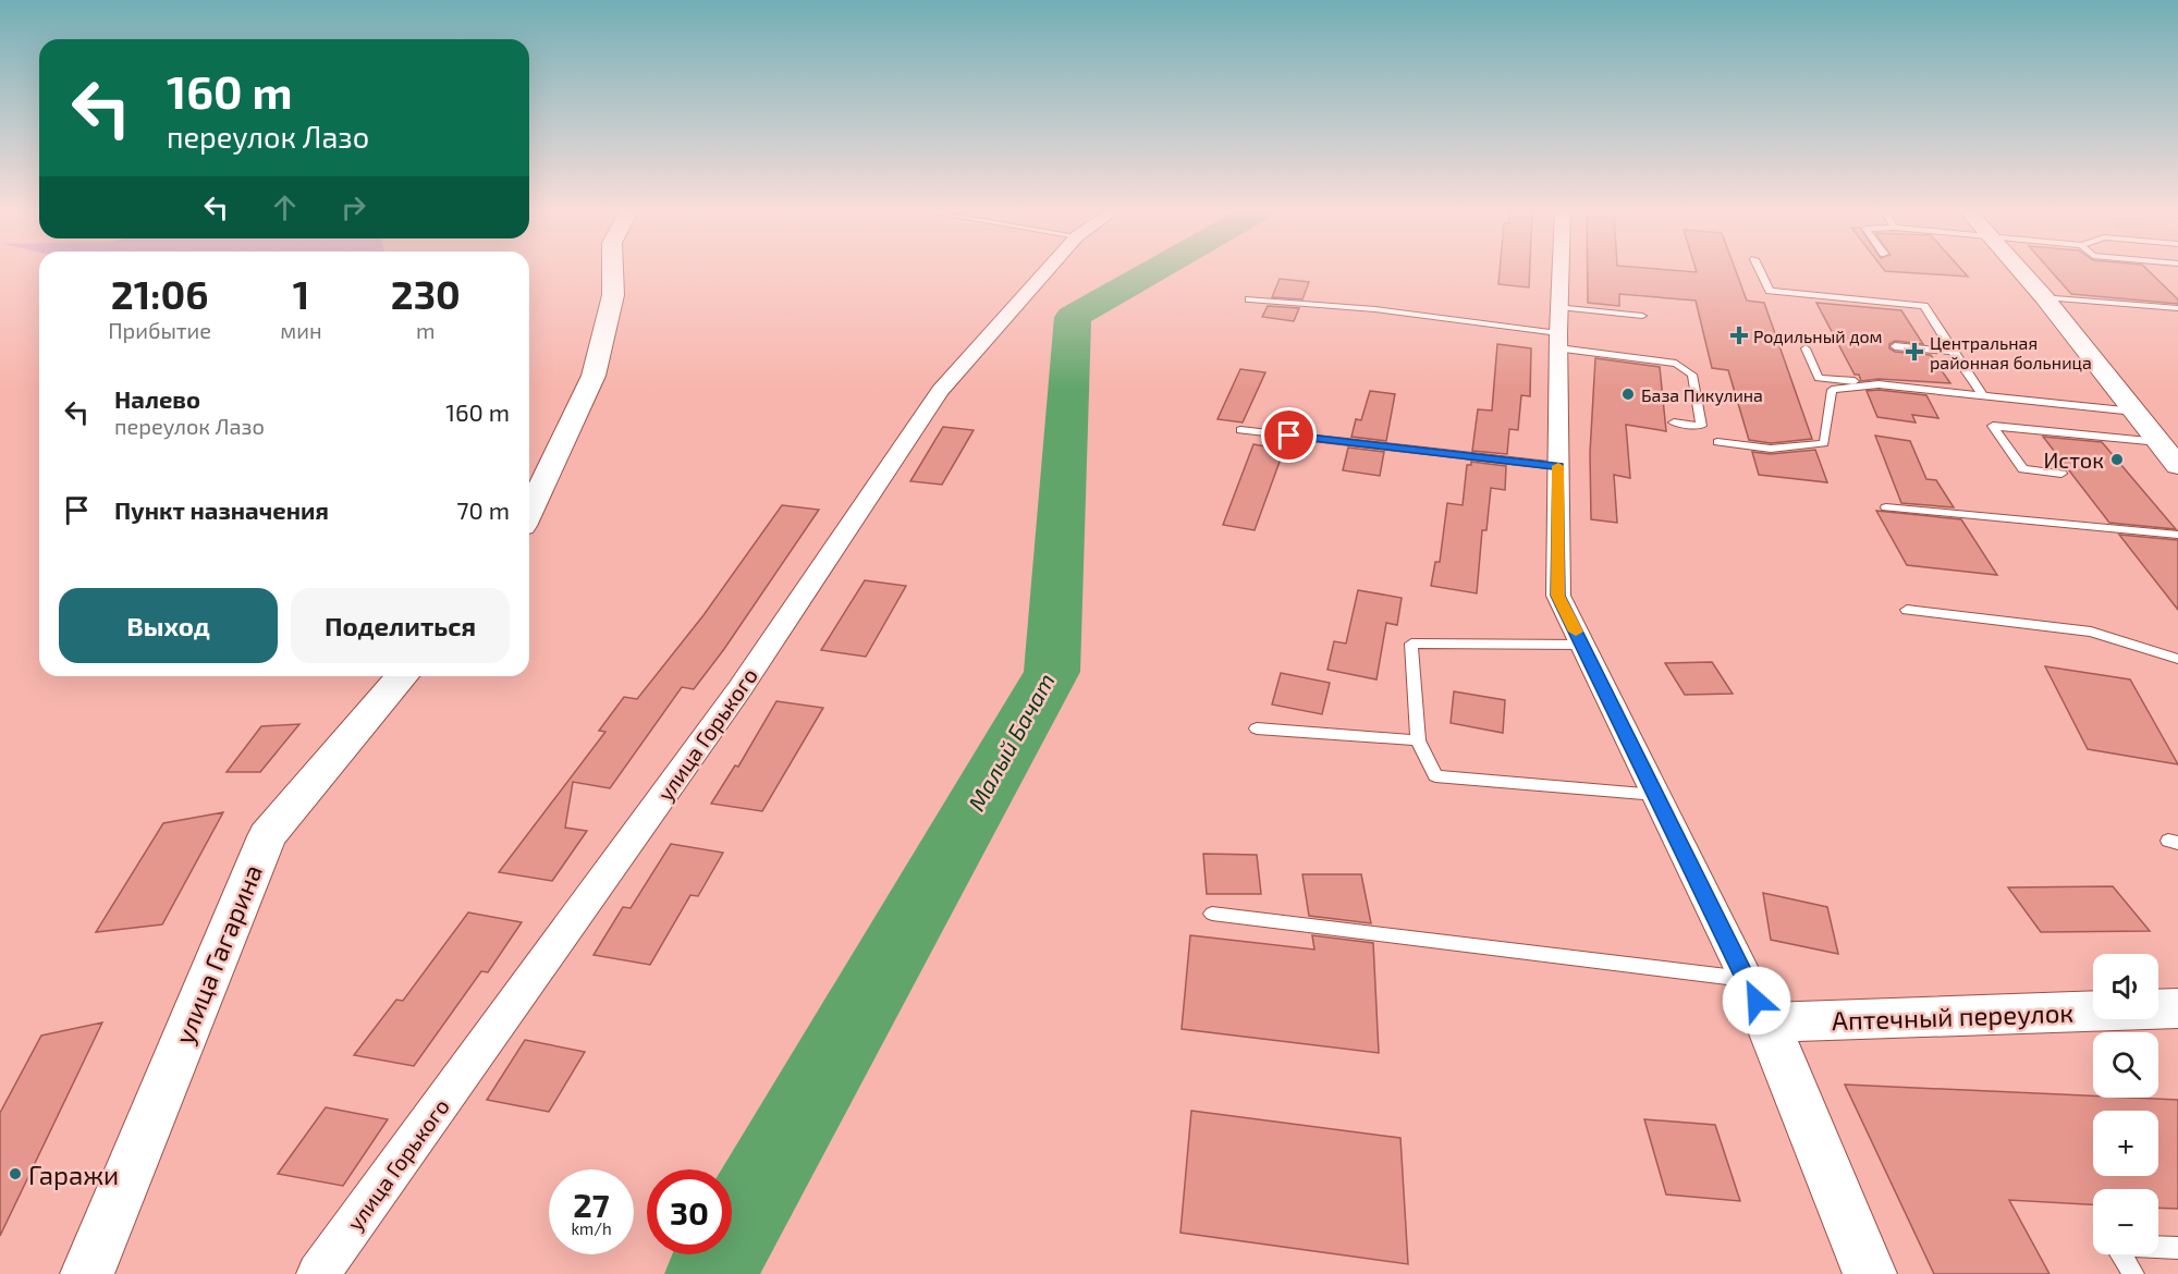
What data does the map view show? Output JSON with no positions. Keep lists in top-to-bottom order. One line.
{"streets":{"street":["улица Горького","улица Гагарина","Аптечный переулок"]},"water":["Малый Бачат"],"places":{"health":["Родильный дом","Центральная районная больница"],"other":["База Пикулина","Исток","Гаражи"]},"page":{"turn":["160 m","переулок Лазо"],"eta":["21:06","Прибытие","1","мин","230","m"],"list":[{"name":"Налево","note":"переулок Лазо","value":"160 m"},{"name":"Пункт назначения","value":"70 m"}],"buttons":["Выход","Поделиться"],"map_buttons":["+","−"],"speed":"27 km/h","limit":"30"}}
